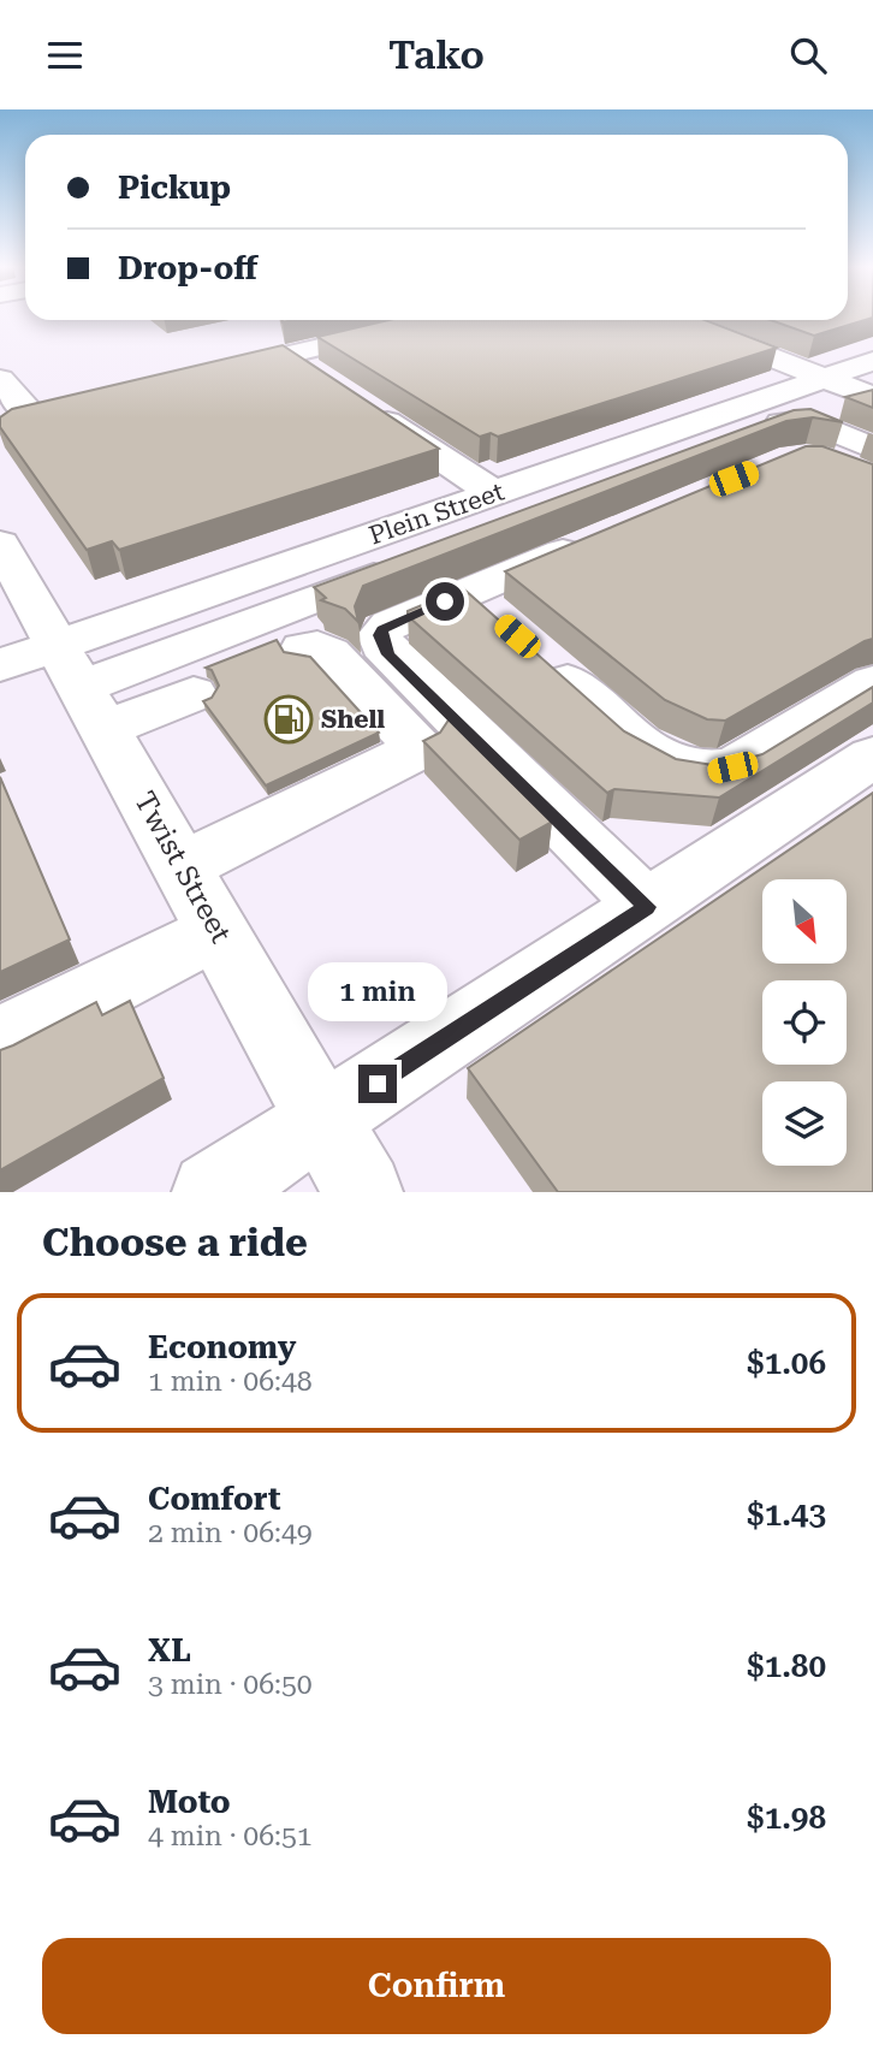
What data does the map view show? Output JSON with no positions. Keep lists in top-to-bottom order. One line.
{"streets":{"street":["Plein Street","Twist Street"]},"crossings":[["Plein Street","Twist Street"]],"places":{"fuel station":["Shell"]},"north":"bottom right","page":{"header":"Tako","banner":["Pickup","Drop-off"],"bubble":"1 min","heading":"Choose a ride","list":[{"name":"Economy","note":"1 min · 06:48","value":"$1.06"},{"name":"Comfort","note":"2 min · 06:49","value":"$1.43"},{"name":"XL","note":"3 min · 06:50","value":"$1.80"},{"name":"Moto","note":"4 min · 06:51","value":"$1.98"}],"buttons":"Confirm"}}
